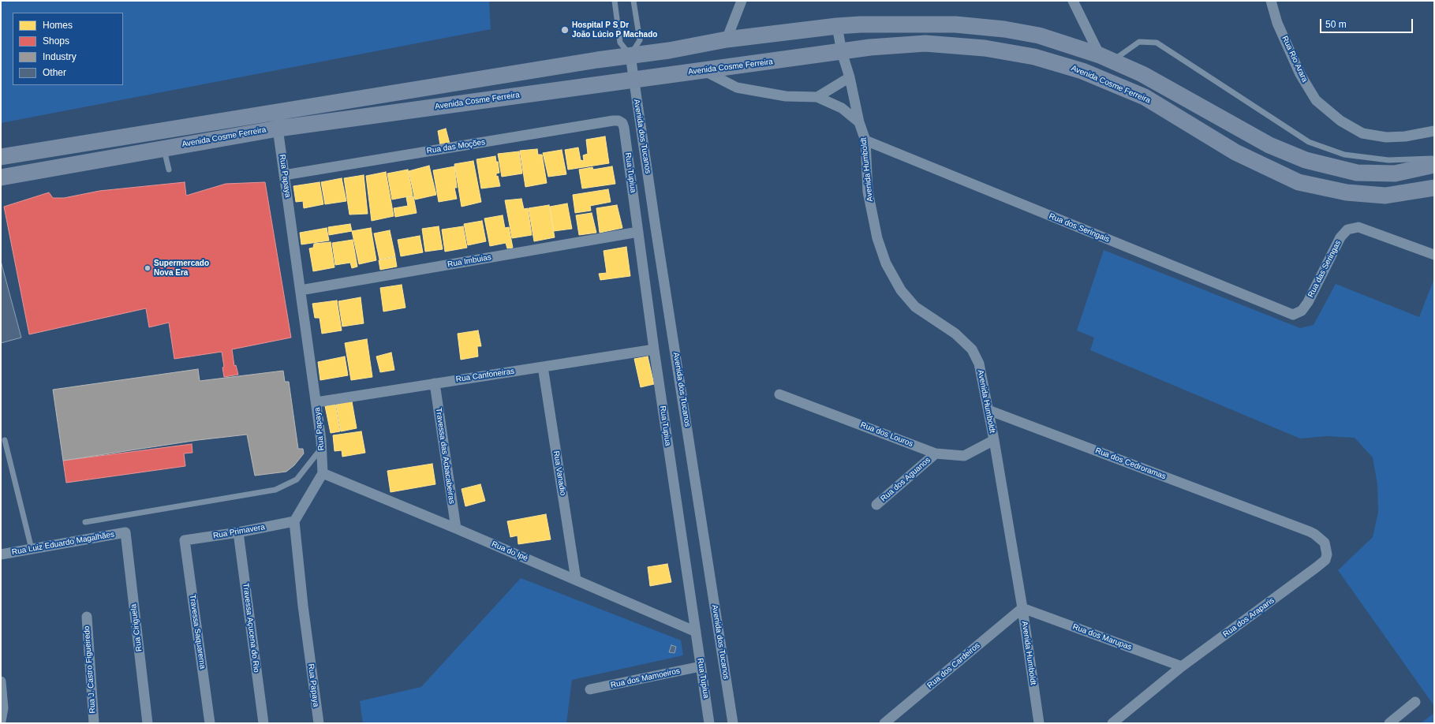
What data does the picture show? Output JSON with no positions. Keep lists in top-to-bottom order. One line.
{"streets":{"main road":["Avenida Cosme Ferreira"],"street":["Rua Rio Arara","Avenida dos Tucanos","Rua das Moções","Avenida Humboldt","Rua Tupiua","Rua Papaya","Rua dos Seringais","Rua Imbuias","Rua das Seringas","Rua Canfoneiras","Rua dos Louros","Travessa das Acbacabeiras","Rua dos Cedroramas","Rua Vanadio","Rua dos Aguanos","Rua Primavera","Rua Luiz Eduardo Magalhães","Rua do Ipé","Rua dos Araparis","Rua Ciriguela","Travessa Açucena do Rio","Travessa Saquarema","Rua dos Marupas","Rua dos Cardeiros","Rua J. Castro Figueiredo","Rua dos Mamoeiros"]},"crossings":[["Avenida Cosme Ferreira","Avenida dos Tucanos"],["Avenida Cosme Ferreira","Avenida Humboldt"],["Avenida Cosme Ferreira","Rua Papaya"],["Rua das Moções","Rua Tupiua"],["Rua das Moções","Rua Papaya"],["Avenida Humboldt","Rua dos Seringais"],["Avenida Humboldt","Rua dos Louros"],["Avenida Humboldt","Rua dos Cedroramas"],["Avenida Humboldt","Rua dos Marupas"],["Avenida Humboldt","Rua dos Cardeiros"],["Rua Tupiua","Rua Imbuias"],["Rua Tupiua","Rua Canfoneiras"],["Rua Tupiua","Rua do Ipé"],["Rua Tupiua","Rua dos Mamoeiros"],["Rua Papaya","Rua Imbuias"],["Rua Papaya","Rua Canfoneiras"],["Rua Papaya","Rua Primavera"],["Rua Papaya","Rua do Ipé"],["Rua dos Seringais","Rua das Seringas"],["Rua Canfoneiras","Travessa das Acbacabeiras"],["Rua Canfoneiras","Rua Vanadio"],["Rua dos Louros","Rua dos Aguanos"],["Travessa das Acbacabeiras","Rua do Ipé"],["Rua dos Cedroramas","Rua dos Araparis"],["Rua Vanadio","Rua do Ipé"],["Rua Primavera","Travessa Açucena do Rio"],["Rua Primavera","Travessa Saquarema"],["Rua Luiz Eduardo Magalhães","Rua Ciriguela"],["Rua dos Araparis","Rua dos Marupas"],["Rua dos Marupas","Rua dos Cardeiros"]],"places":["Hospital P S Dr João Lúcio P Machado","Supermercado Nova Era"],"legend":["Homes","Shops","Industry","Other"],"scale_bar":"50 m"}
